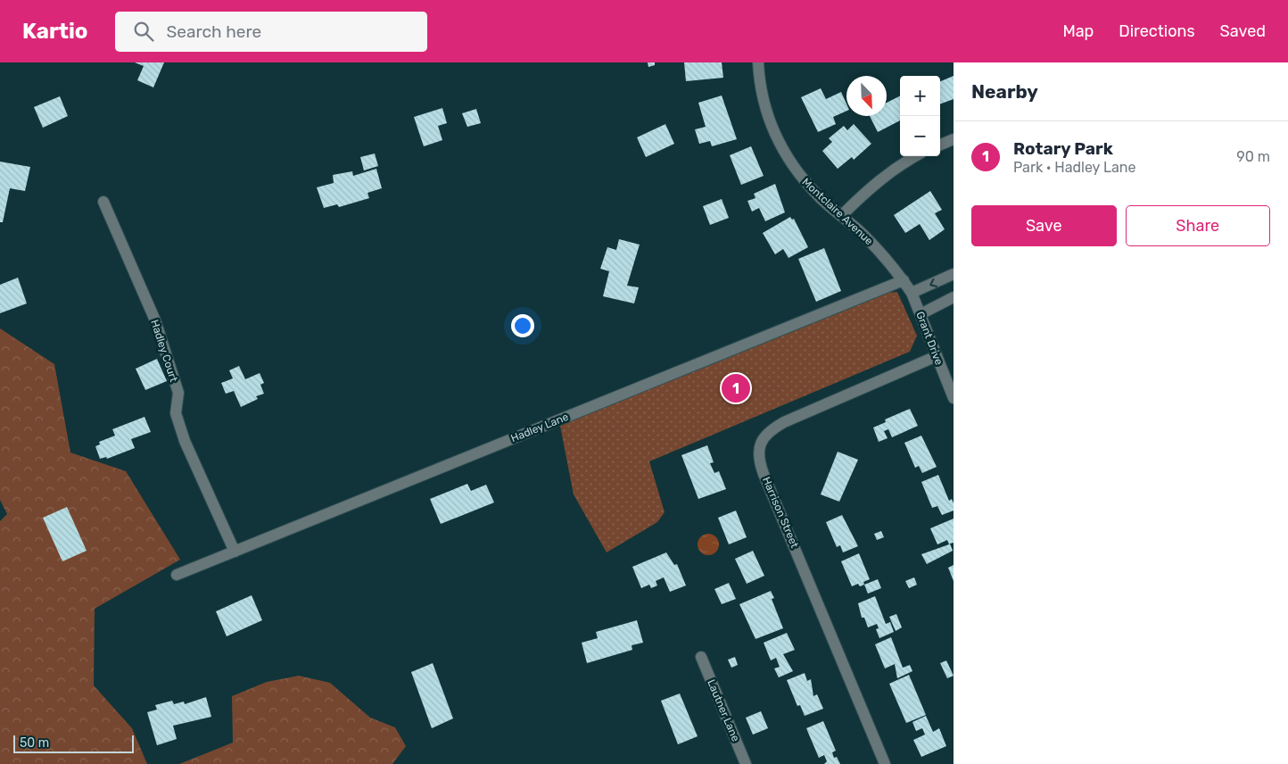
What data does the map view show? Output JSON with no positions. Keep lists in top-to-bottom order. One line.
{"streets":{"street":["Montclaire Avenue","Grant Drive","Hadley Court","Hadley Lane","Harrison Street","Lautner Lane"]},"crossings":[["Montclaire Avenue","Grant Drive"],["Montclaire Avenue","Hadley Lane"],["Grant Drive","Hadley Lane"],["Grant Drive","Harrison Street"],["Hadley Court","Hadley Lane"]],"scale_bar":"50 m","north":"bottom right","page":{"header":"Kartio","search":"Search here","nav":["Map","Directions","Saved"],"heading":"Nearby","map_buttons":["+","−"],"list":[{"mark":"1","name":"Rotary Park","note":"Park · Hadley Lane","value":"90 m"}],"buttons":["Save","Share"],"pins":"1","scale":"50 m"}}
